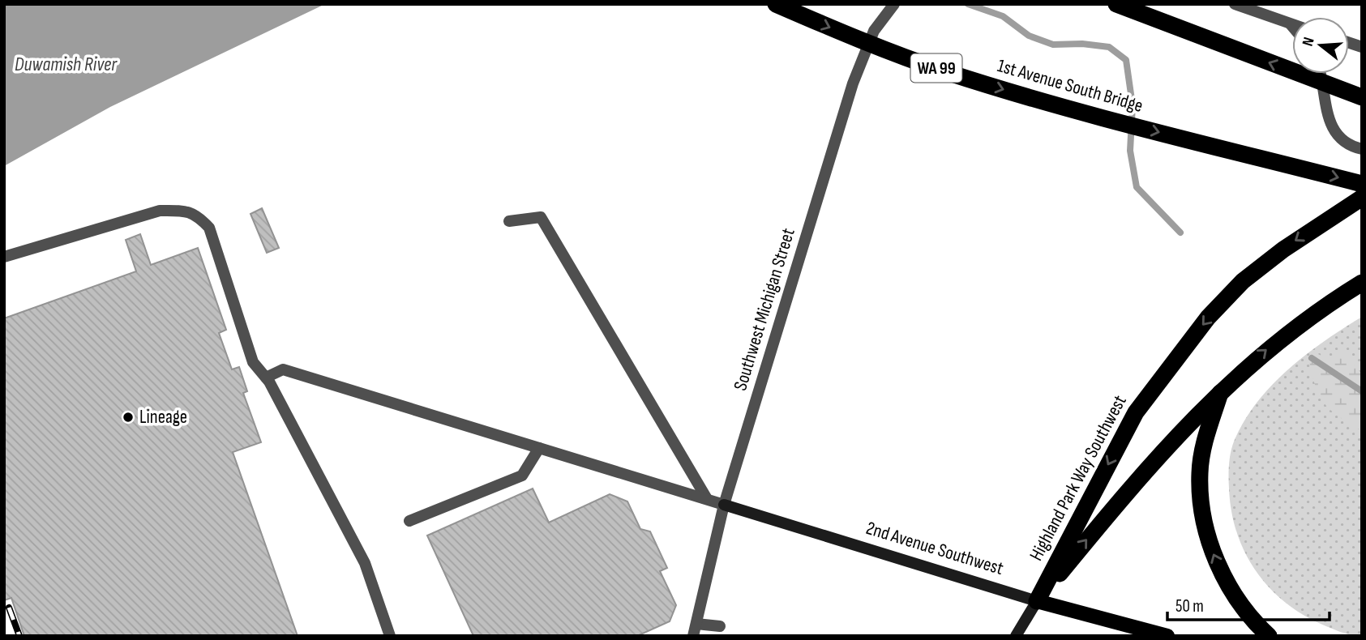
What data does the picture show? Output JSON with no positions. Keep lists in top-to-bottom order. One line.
{"streets":{"highway":["WA 99","1st Avenue South Bridge","Highland Park Way Southwest"],"main road":["2nd Avenue Southwest"],"street":["Southwest Michigan Street"]},"crossings":[["Southwest Michigan Street","2nd Avenue Southwest"],["Highland Park Way Southwest","2nd Avenue Southwest"]],"water":["Duwamish River"],"places":["Lineage"],"scale_bar":"50 m","north":"left"}
